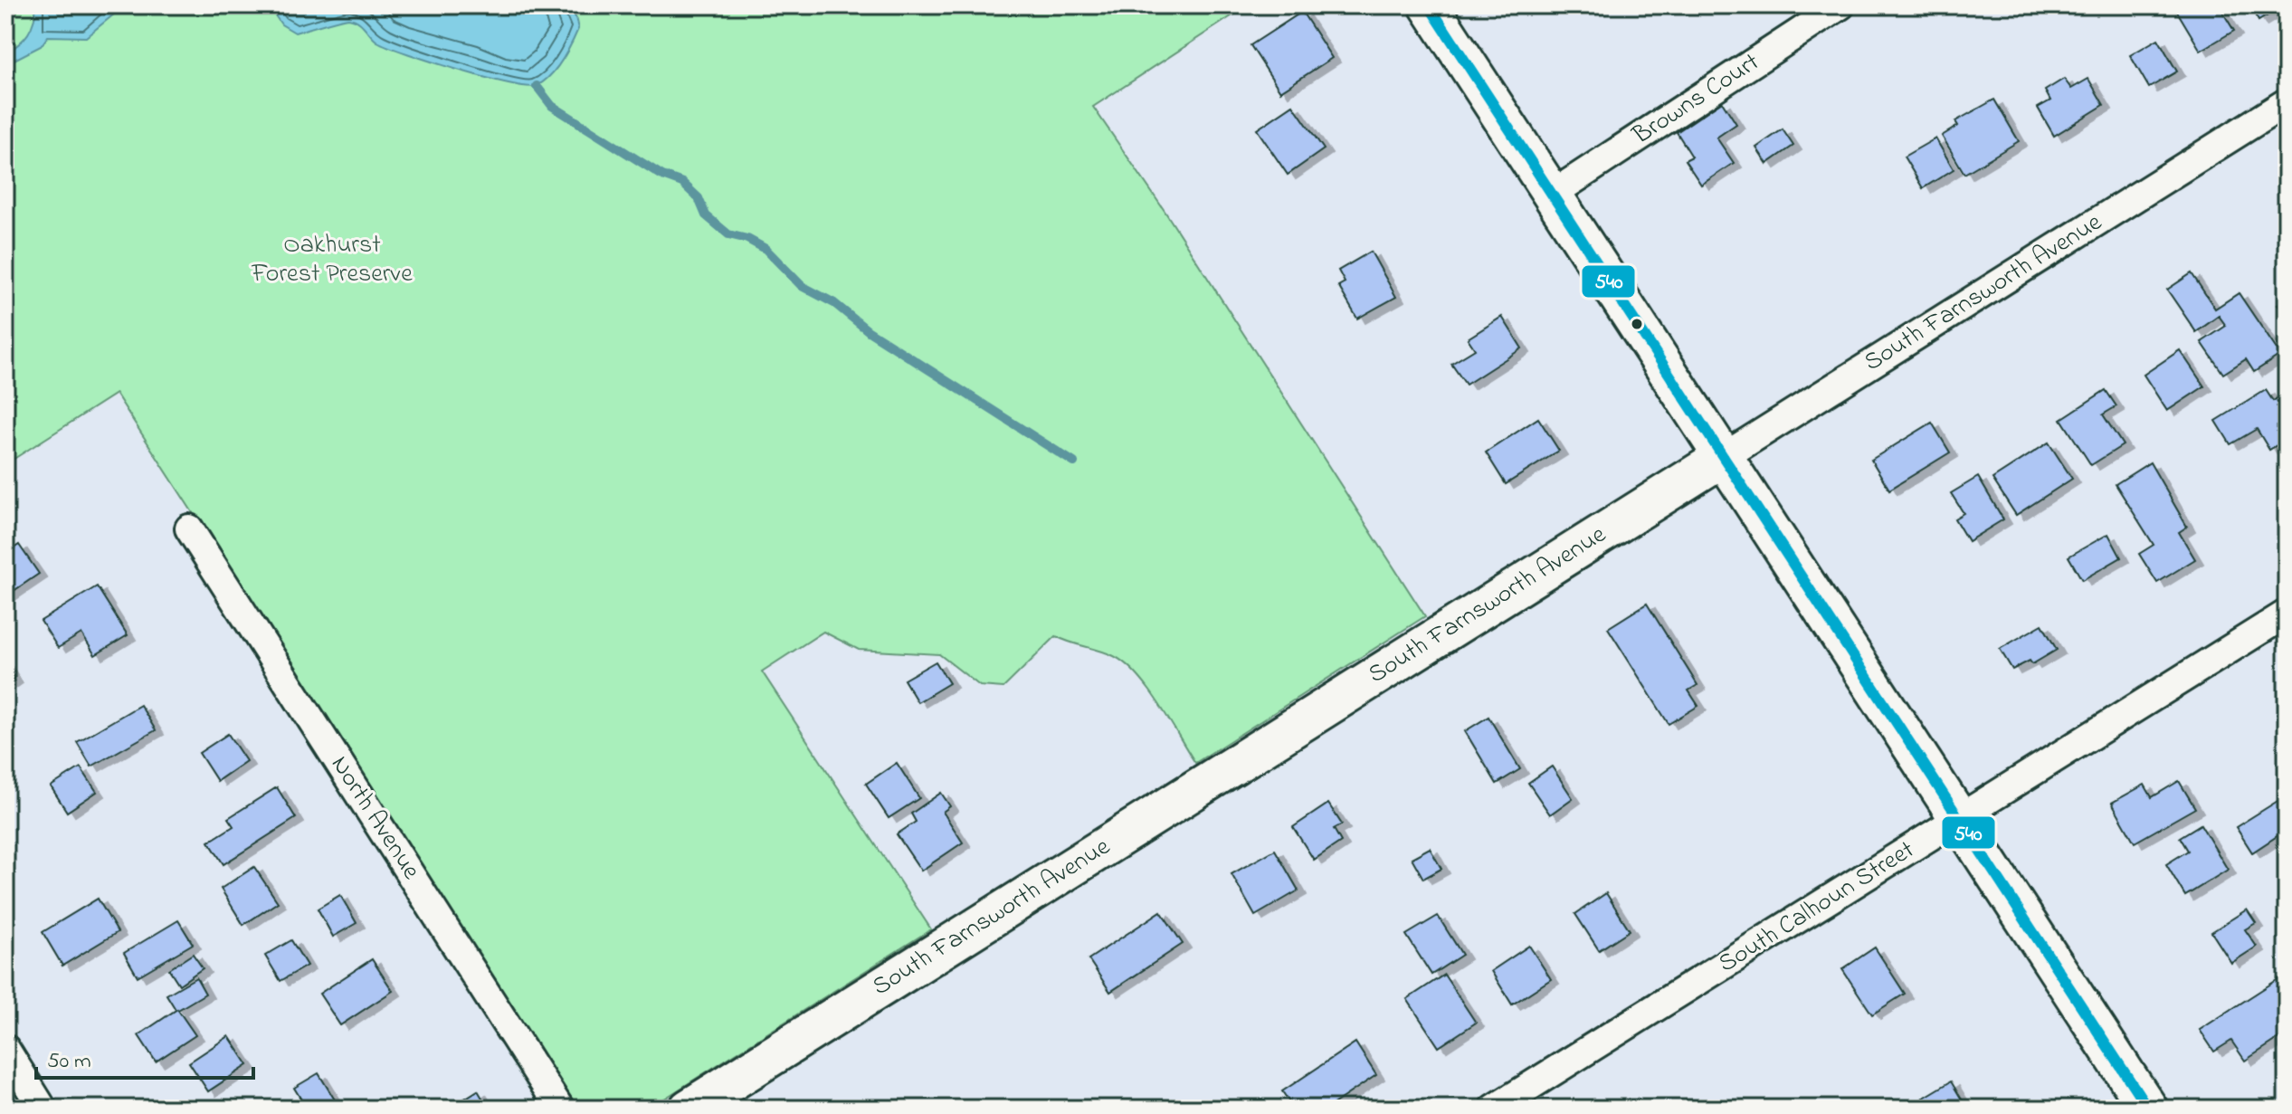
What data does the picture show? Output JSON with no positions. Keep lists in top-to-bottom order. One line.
{"streets":{"street":["Browns Court","South Farnsworth Avenue","North Avenue","South Calhoun Street"]},"parks":["Oakhurst Forest Preserve"],"lines":["transit line 540"],"scale_bar":"50 m"}
